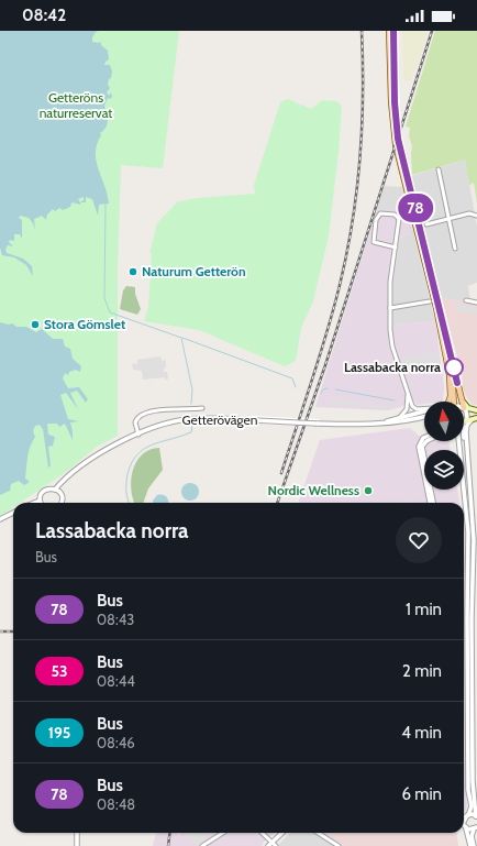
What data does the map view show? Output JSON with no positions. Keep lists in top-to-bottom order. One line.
{"streets":{"street":["Getterövägen"]},"parks":["Getteröns naturreservat"],"places":["Naturum Getterön","Stora Gömslet","Lassabacka norra","Nordic Wellness"],"lines":["bus line 78"],"north":"top","page":{"status":"08:42","on_map":"78","heading":["Lassabacka norra","Bus"],"list":[{"mark":"78","name":"Bus","note":"08:43","value":"1 min"},{"mark":"53","name":"Bus","note":"08:44","value":"2 min"},{"mark":"195","name":"Bus","note":"08:46","value":"4 min"},{"mark":"78","name":"Bus","note":"08:48","value":"6 min"}]}}
